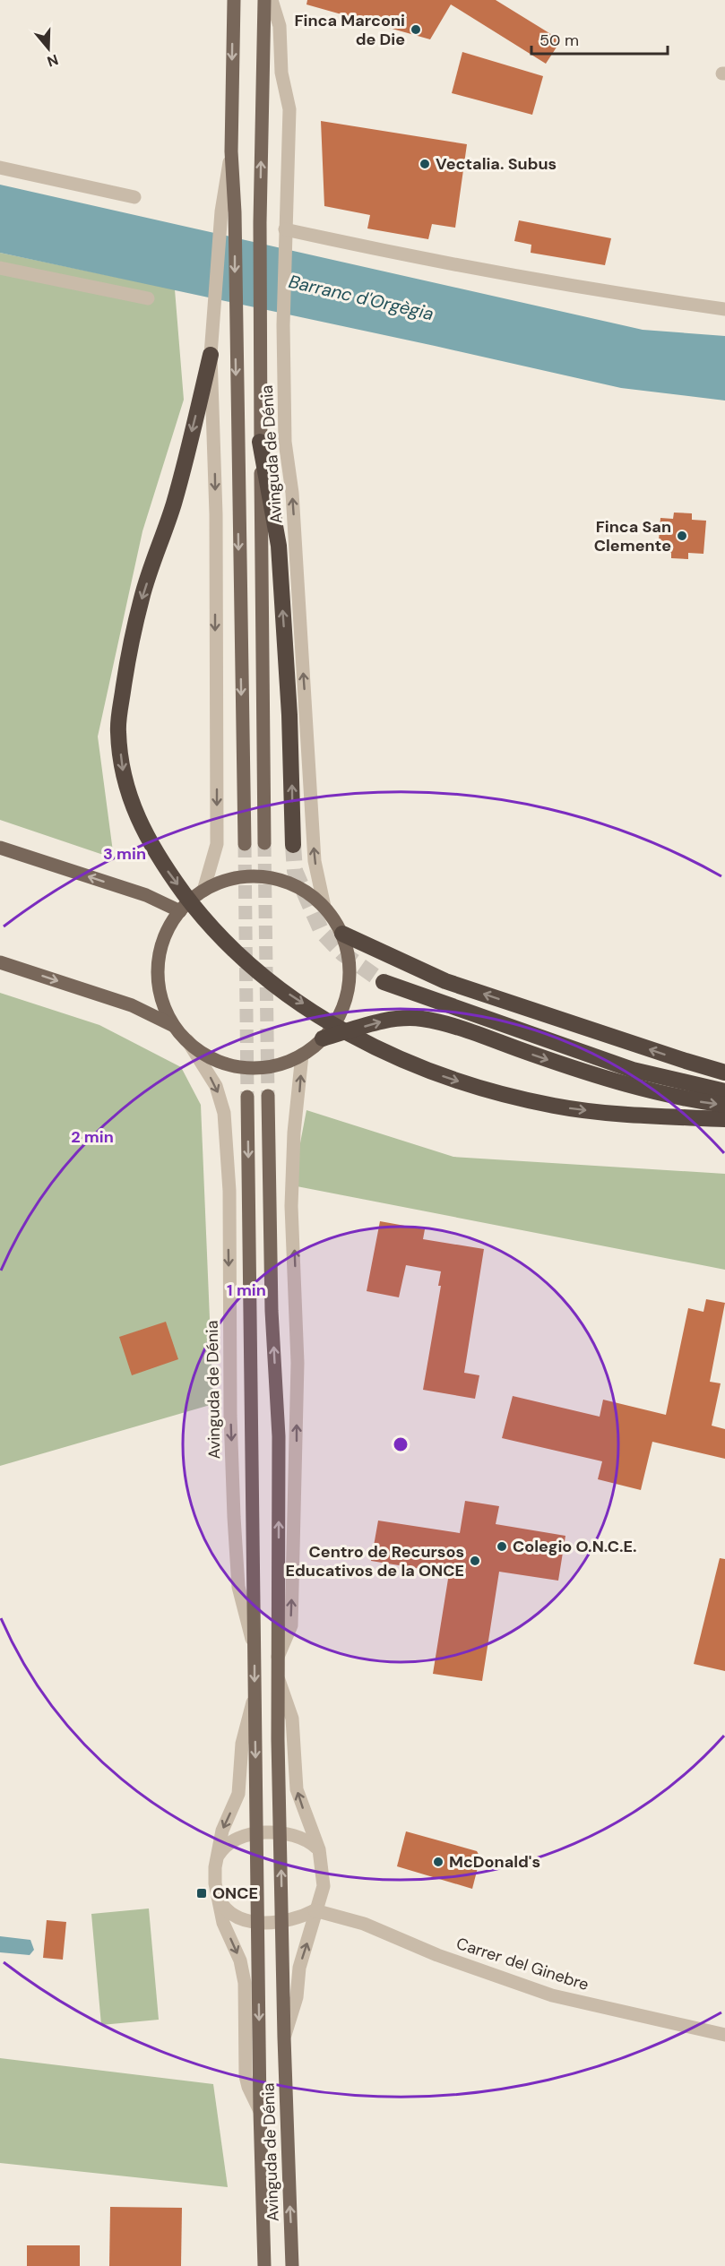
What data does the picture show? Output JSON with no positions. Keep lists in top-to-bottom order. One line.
{"streets":{"main road":["Avinguda de Dénia"],"street":["Carrer del Ginebre"]},"crossings":[["Avinguda de Dénia","Carrer del Ginebre"]],"water":["Barranc d'Orgègia"],"places":{"other":["Finca Marconi de Die","Vectalia. Subus","Finca San Clemente","Colegio O.N.C.E.","Centro de Recursos Educativos de la ONCE","McDonald's"],"transit":["ONCE"]},"scale_bar":"50 m","north":"bottom","rings":["3 min","2 min","1 min"]}
